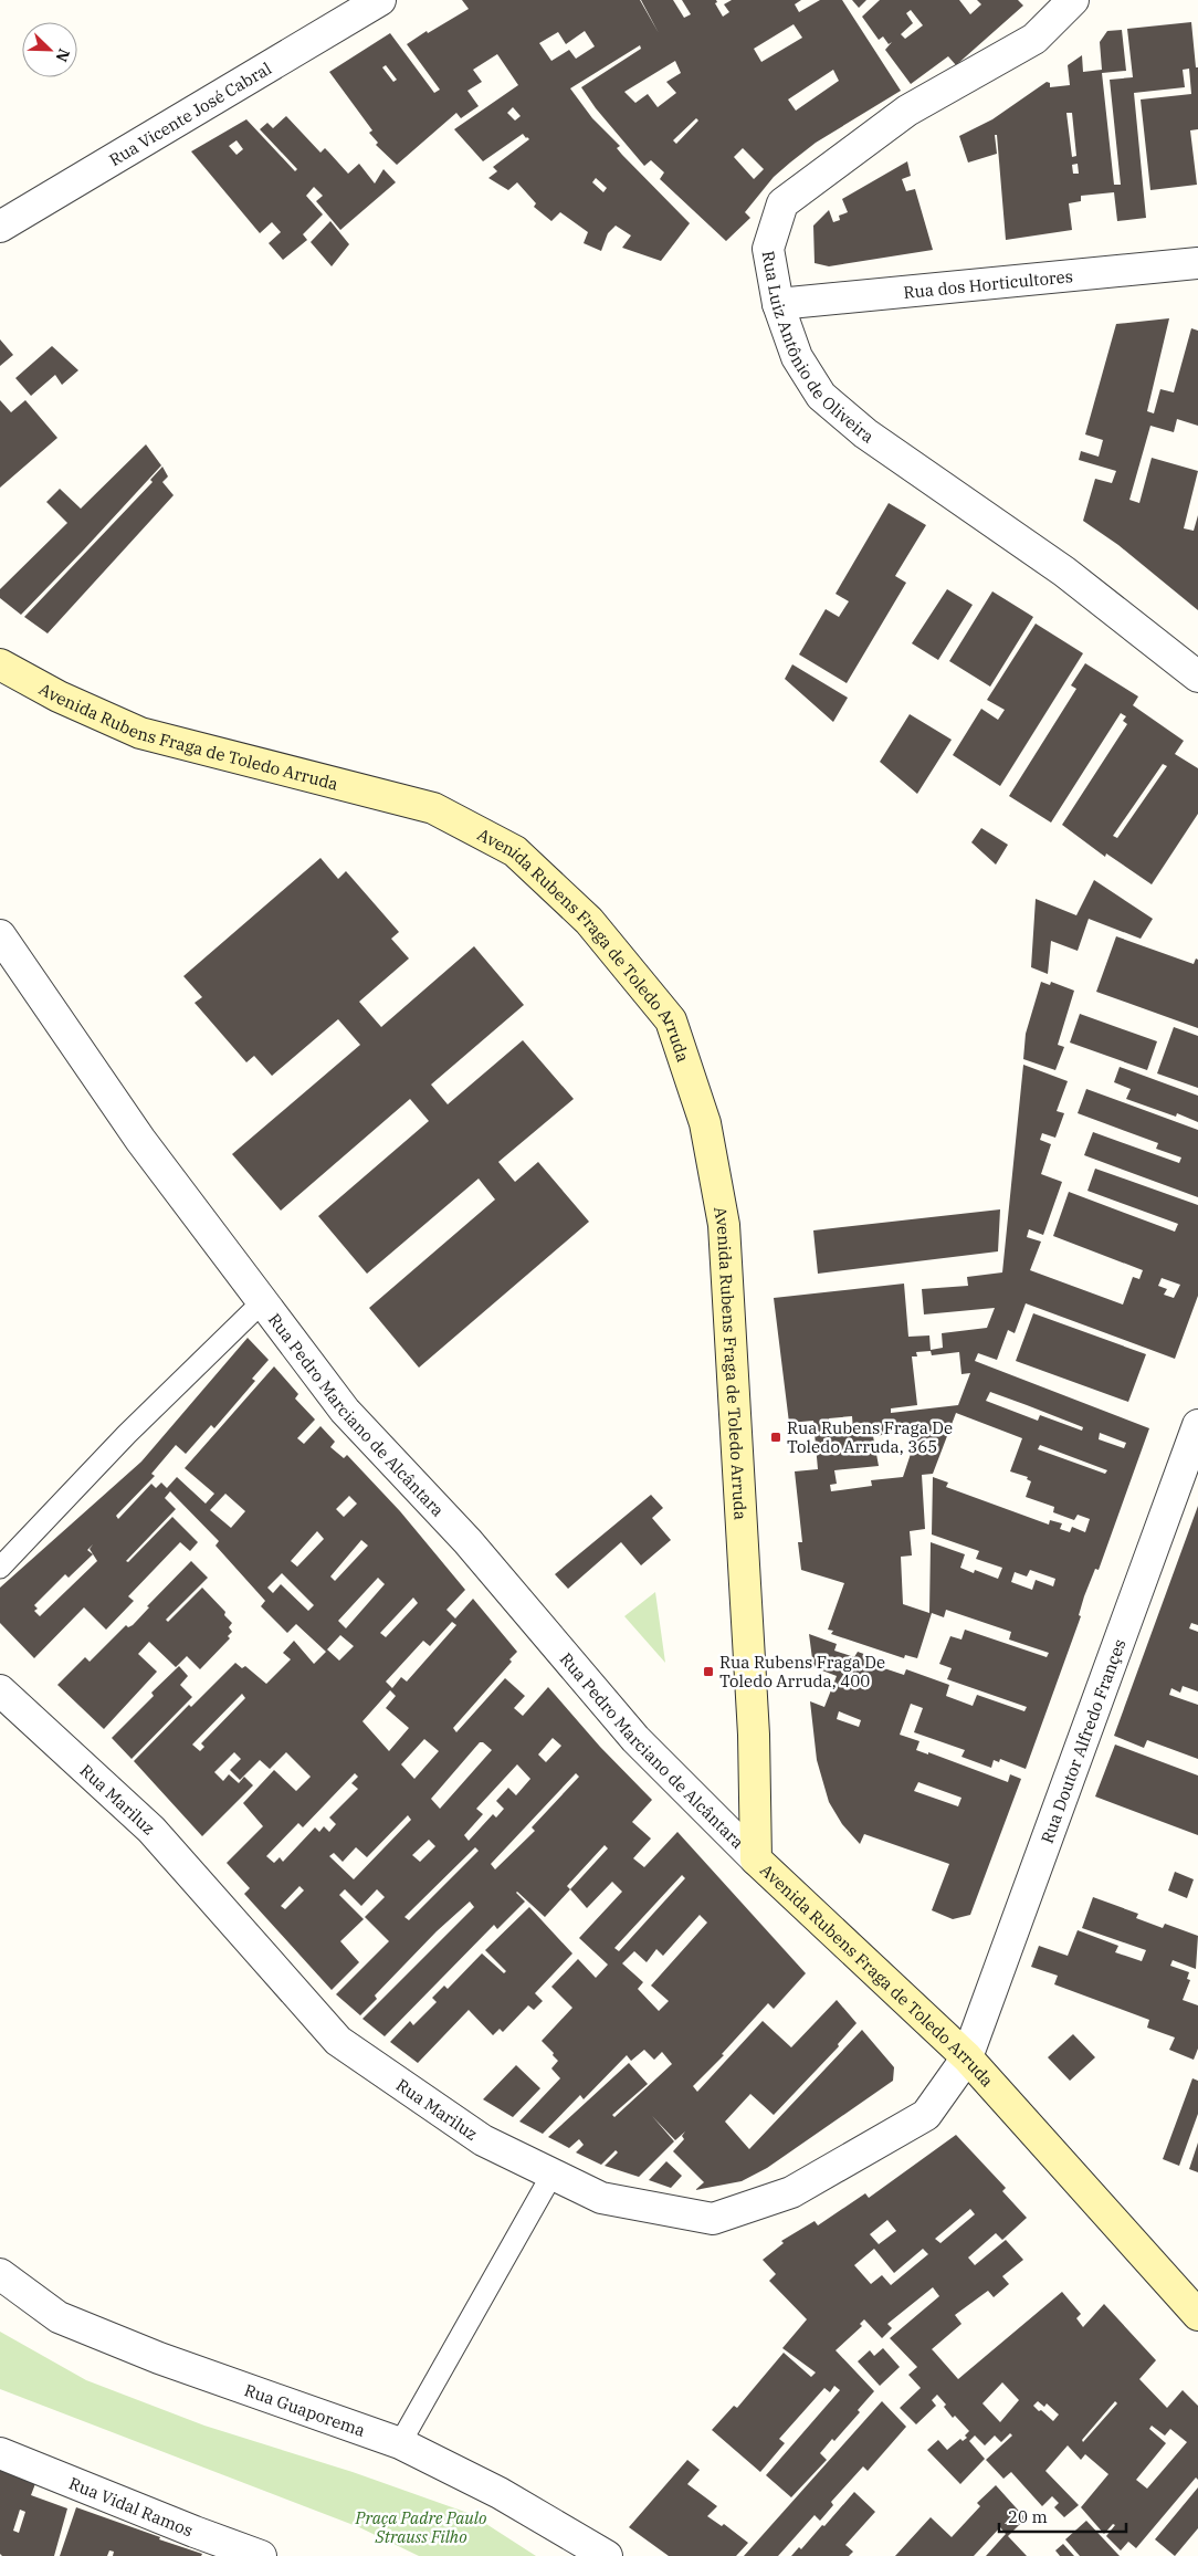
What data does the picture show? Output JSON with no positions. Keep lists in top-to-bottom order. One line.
{"streets":{"street":["Rua Vicente José Cabral","Rua dos Horticultores","Rua Luiz Antônio de Oliveira","Avenida Rubens Fraga de Toledo Arruda","Rua Pedro Marciano de Alcântara","Rua Doutor Alfredo Françes","Rua Mariluz","Rua Guaporema","Rua Vidal Ramos"]},"crossings":[["Rua dos Horticultores","Rua Luiz Antônio de Oliveira"],["Avenida Rubens Fraga de Toledo Arruda","Rua Pedro Marciano de Alcântara"],["Avenida Rubens Fraga de Toledo Arruda","Rua Doutor Alfredo Françes"],["Avenida Rubens Fraga de Toledo Arruda","Rua Mariluz"],["Rua Doutor Alfredo Françes","Rua Mariluz"]],"parks":["Praça Padre Paulo Strauss Filho"],"places":{"transit":["Rua Rubens Fraga De Toledo Arruda, 365","Rua Rubens Fraga De Toledo Arruda, 400"]},"scale_bar":"20 m","north":"bottom right"}
